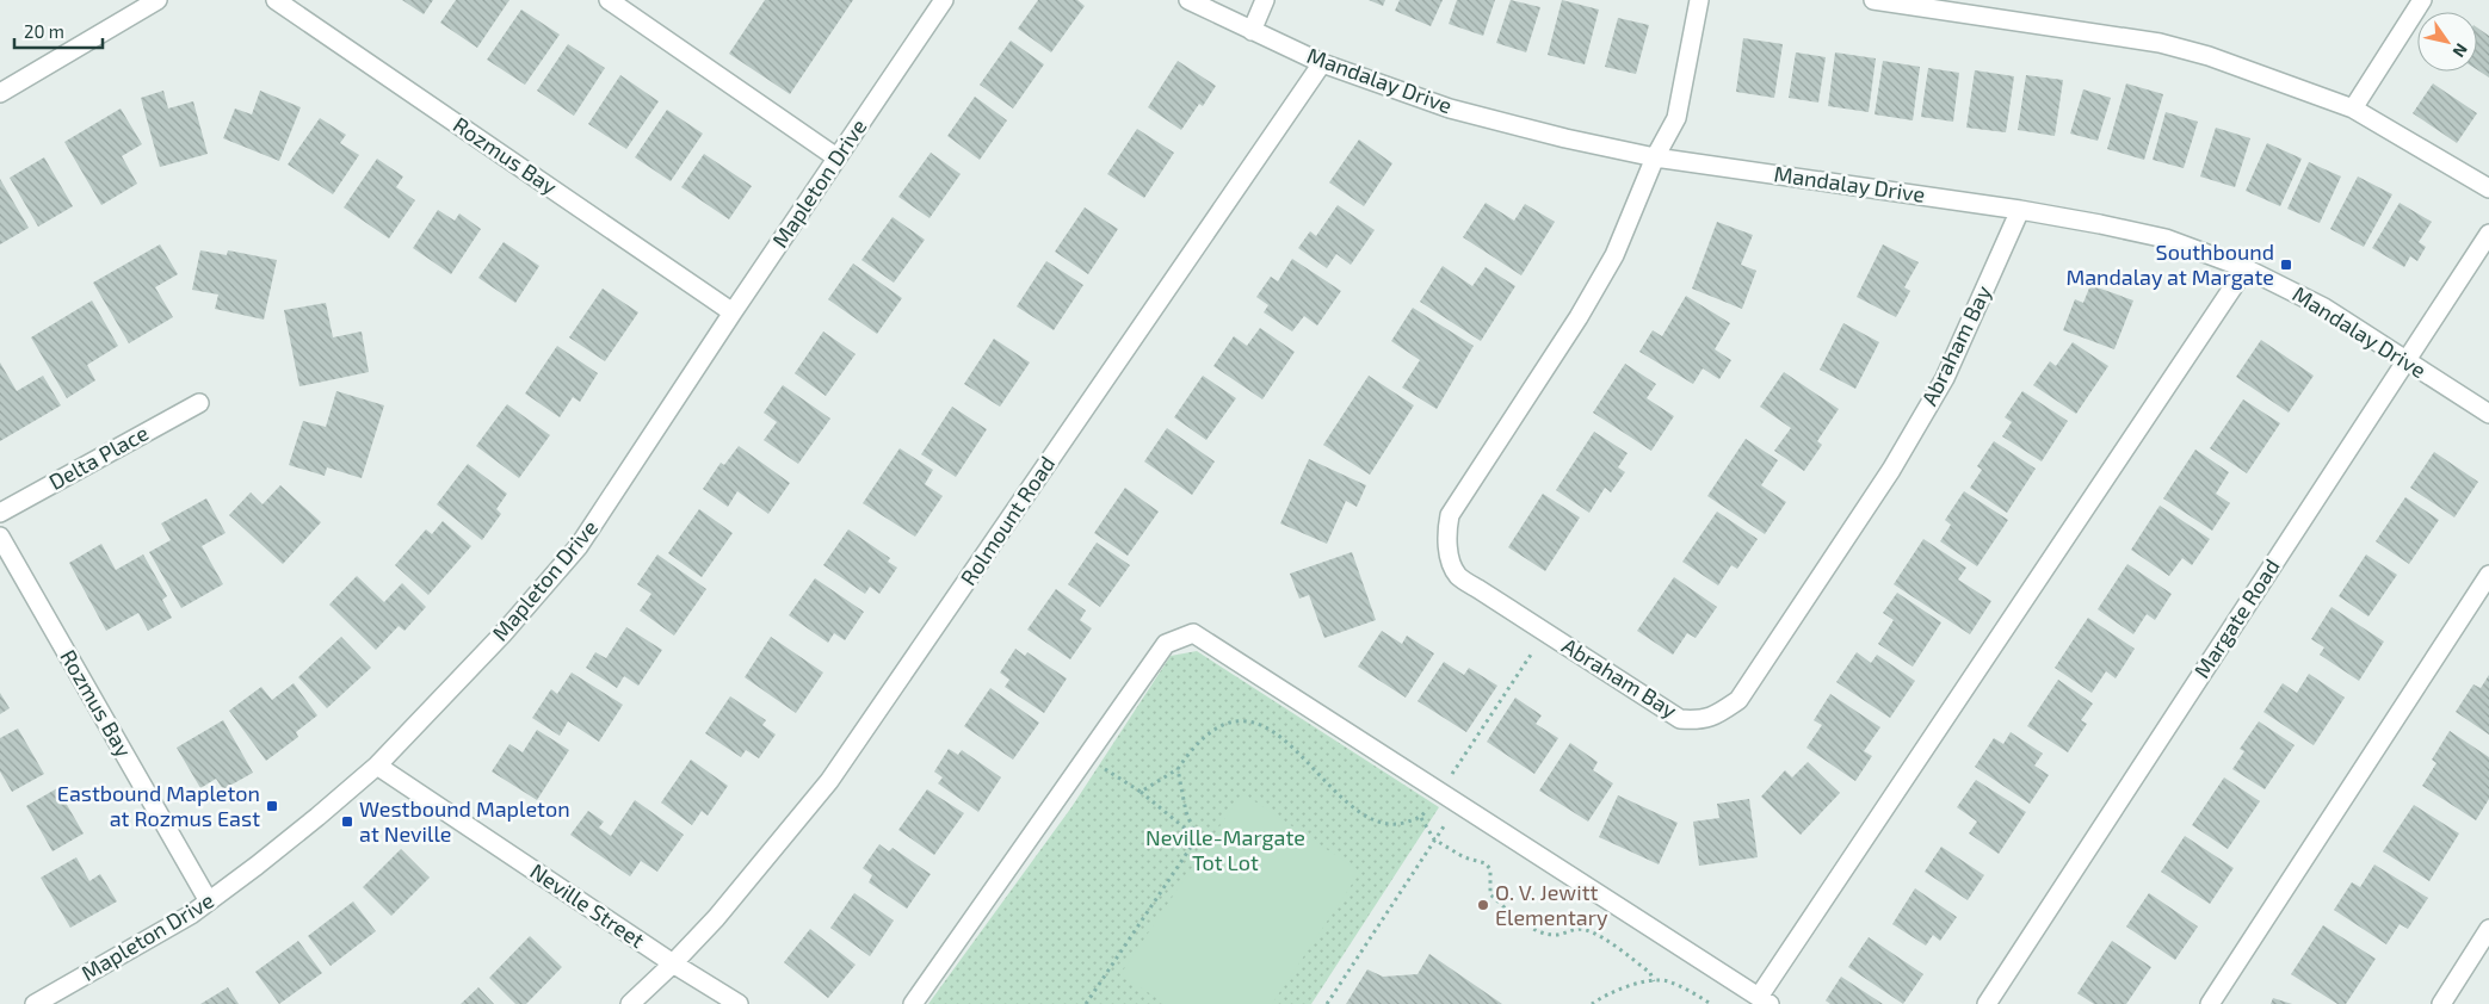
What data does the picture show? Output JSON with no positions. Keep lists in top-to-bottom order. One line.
{"streets":{"street":["Mandalay Drive","Rozmus Bay","Mapleton Drive","Abraham Bay","Delta Place","Rolmount Road","Margate Road","Neville Street"]},"crossings":[["Mandalay Drive","Abraham Bay"],["Mandalay Drive","Rolmount Road"],["Mandalay Drive","Margate Road"],["Rozmus Bay","Mapleton Drive"],["Mapleton Drive","Neville Street"],["Rolmount Road","Neville Street"]],"parks":["Neville-Margate Tot Lot"],"places":{"transit":["Southbound Mandalay at Margate","Eastbound Mapleton at Rozmus East","Westbound Mapleton at Neville"],"other":["O. V. Jewitt Elementary"]},"scale_bar":"20 m","north":"bottom right"}
